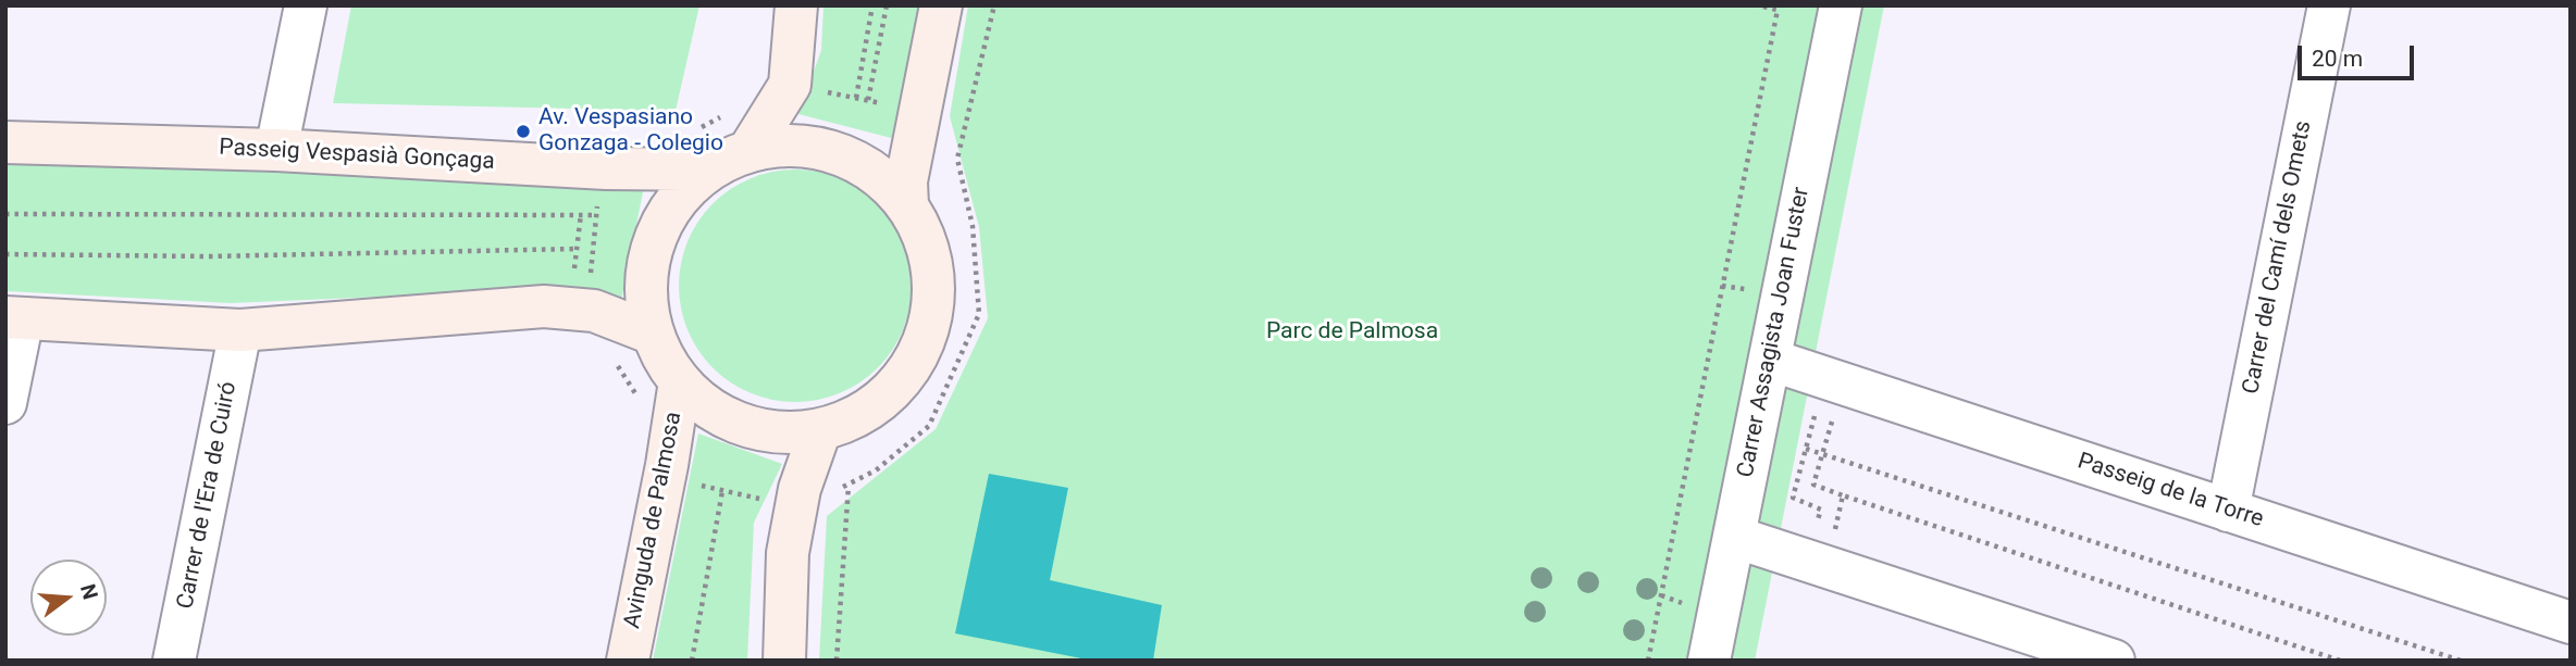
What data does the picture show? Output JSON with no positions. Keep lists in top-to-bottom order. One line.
{"streets":{"street":["Passeig Vespasià Gonçaga","Carrer del Camí dels Omets","Carrer Assagista Joan Fuster","Passeig de la Torre","Carrer de l'Era de Cuiró","Avinguda de Palmosa"]},"crossings":[["Carrer del Camí dels Omets","Passeig de la Torre"],["Carrer Assagista Joan Fuster","Passeig de la Torre"]],"parks":["Parc de Palmosa"],"places":["Av. Vespasiano Gonzaga - Colegio"],"scale_bar":"20 m","north":"right"}
